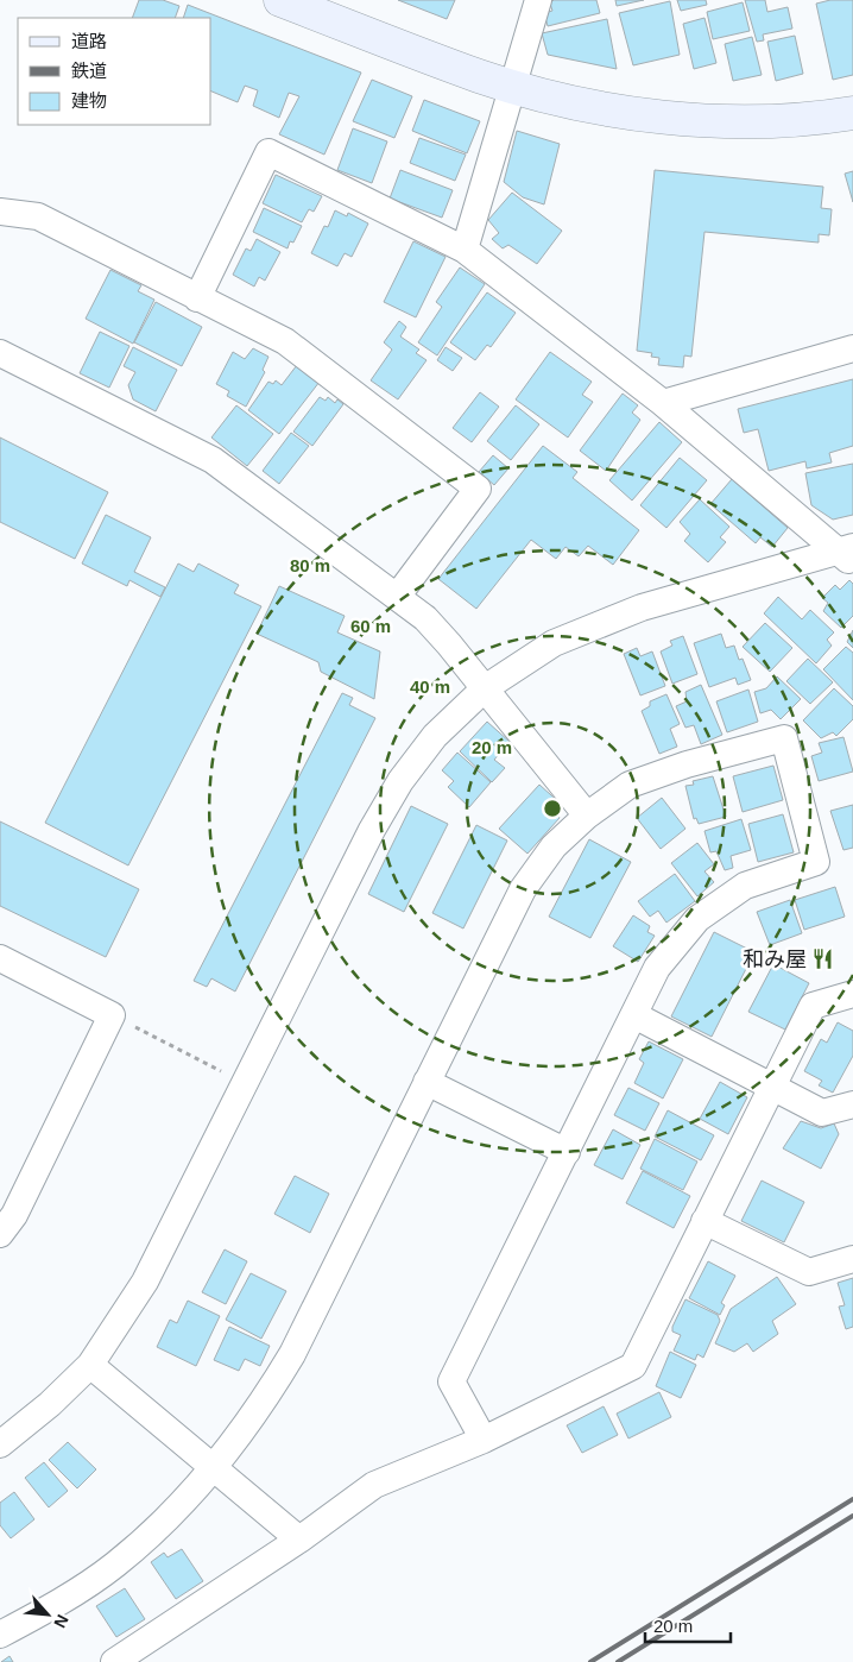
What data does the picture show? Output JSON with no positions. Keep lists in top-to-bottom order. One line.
{"places":{"restaurant":["和み屋"]},"legend":["道路","鉄道","建物"],"scale_bar":"20 m","north":"bottom right","rings":["80 m","60 m","40 m","20 m"]}
